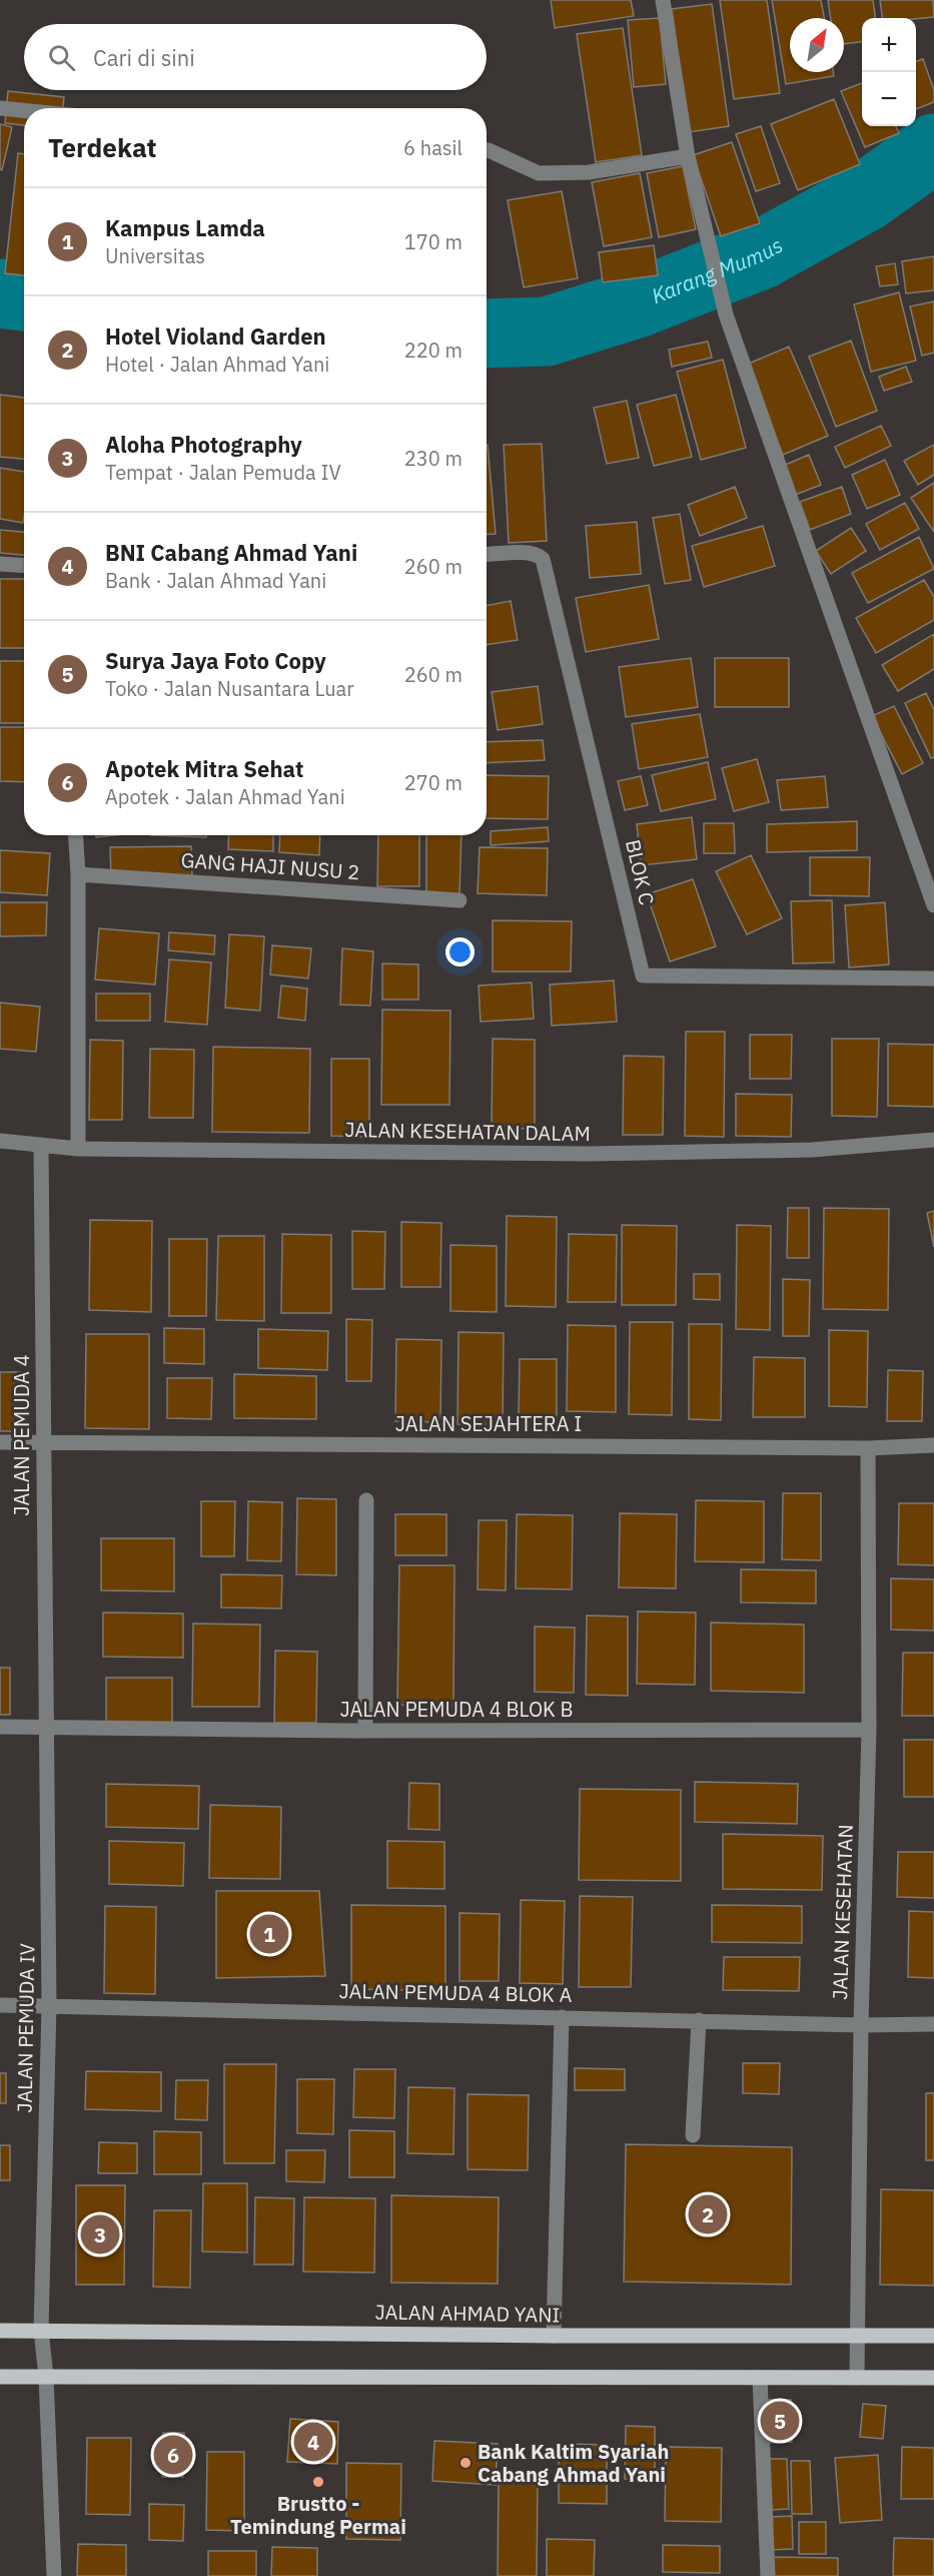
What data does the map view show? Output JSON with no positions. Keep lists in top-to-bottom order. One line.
{"streets":{"main road":["JALAN AHMAD YANI"],"street":["GANG HAJI NUSU 2","BLOK C","JALAN KESEHATAN DALAM","JALAN SEJAHTERA I","JALAN PEMUDA 4","JALAN PEMUDA 4 BLOK B","JALAN KESEHATAN","JALAN PEMUDA 4 BLOK A","JALAN PEMUDA IV"]},"crossings":[["JALAN KESEHATAN DALAM","JALAN PEMUDA 4"],["JALAN SEJAHTERA I","JALAN PEMUDA 4"],["JALAN SEJAHTERA I","JALAN KESEHATAN"],["JALAN PEMUDA 4","JALAN PEMUDA 4 BLOK B"],["JALAN PEMUDA 4","JALAN PEMUDA IV"],["JALAN PEMUDA 4 BLOK B","JALAN KESEHATAN"],["JALAN PEMUDA 4 BLOK B","JALAN PEMUDA IV"],["JALAN KESEHATAN","JALAN PEMUDA 4 BLOK A"],["JALAN KESEHATAN","JALAN AHMAD YANI"],["JALAN PEMUDA 4 BLOK A","JALAN PEMUDA IV"],["JALAN PEMUDA IV","JALAN AHMAD YANI"]],"water":["Karang Mumus"],"places":["Bank Kaltim Syariah Cabang Ahmad Yani","Brustto - Temindung Permai"],"north":"top right","page":{"map_buttons":["+","−"],"search":"Cari di sini","heading":["Terdekat","6 hasil"],"list":[{"mark":"1","name":"Kampus Lamda","note":"Universitas","value":"170 m"},{"mark":"2","name":"Hotel Violand Garden","note":"Hotel · Jalan Ahmad Yani","value":"220 m"},{"mark":"3","name":"Aloha Photography","note":"Tempat · Jalan Pemuda IV","value":"230 m"},{"mark":"4","name":"BNI Cabang Ahmad Yani","note":"Bank · Jalan Ahmad Yani","value":"260 m"},{"mark":"5","name":"Surya Jaya Foto Copy","note":"Toko · Jalan Nusantara Luar","value":"260 m"},{"mark":"6","name":"Apotek Mitra Sehat","note":"Apotek · Jalan Ahmad Yani","value":"270 m"}],"pins":["1","2","3","5","4","6"]}}
